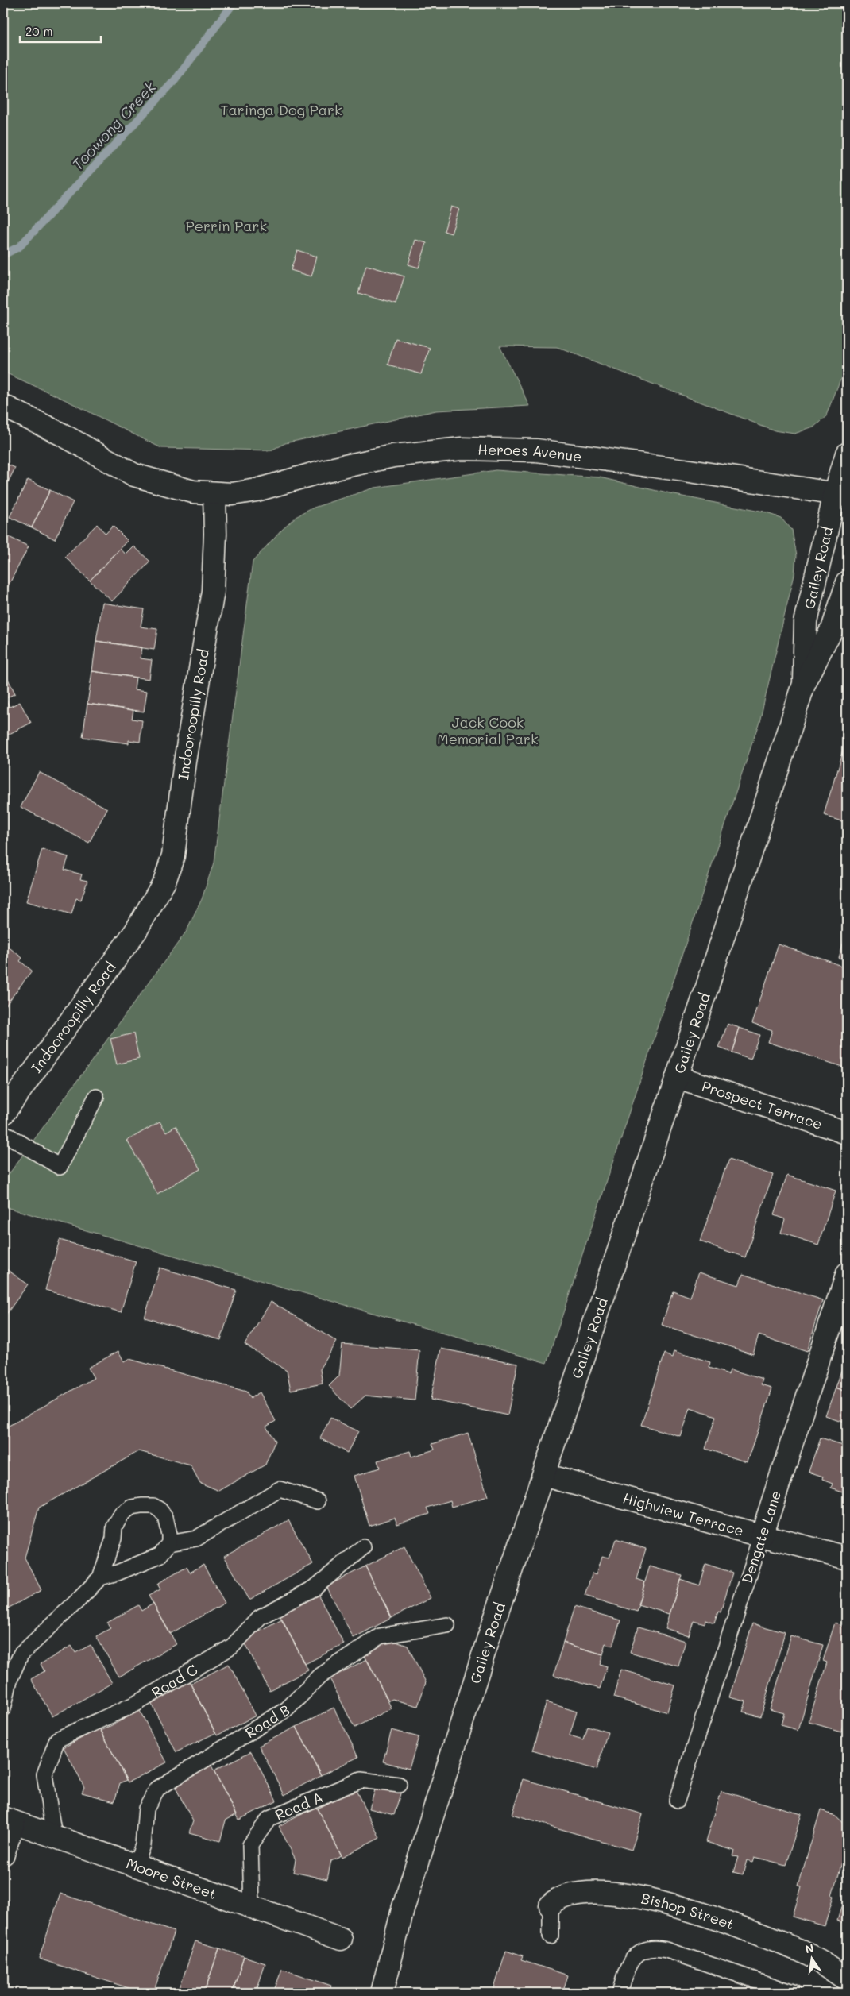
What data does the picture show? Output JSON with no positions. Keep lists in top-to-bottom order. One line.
{"streets":{"street":["Heroes Avenue","Gailey Road","Indooroopilly Road","Prospect Terrace","Highview Terrace","Dengate Lane","Moore Street","Bishop Street"],"lane":["Road C","Road B","Road A"]},"crossings":[["Heroes Avenue","Gailey Road"],["Heroes Avenue","Indooroopilly Road"],["Gailey Road","Prospect Terrace"],["Gailey Road","Highview Terrace"],["Highview Terrace","Dengate Lane"],["Road C","Moore Street"],["Road B","Moore Street"],["Road A","Moore Street"]],"water":["Toowong Creek"],"parks":["Taringa Dog Park","Perrin Park","Jack Cook Memorial Park"],"scale_bar":"20 m","north":"top"}
